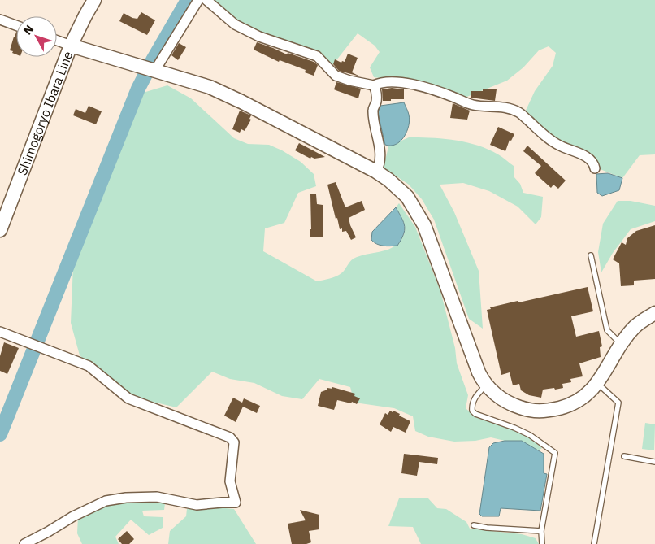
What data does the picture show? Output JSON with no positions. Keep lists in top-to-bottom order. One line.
{"streets":{"street":["Shimogoryo Ibara Line"]},"north":"top left"}
